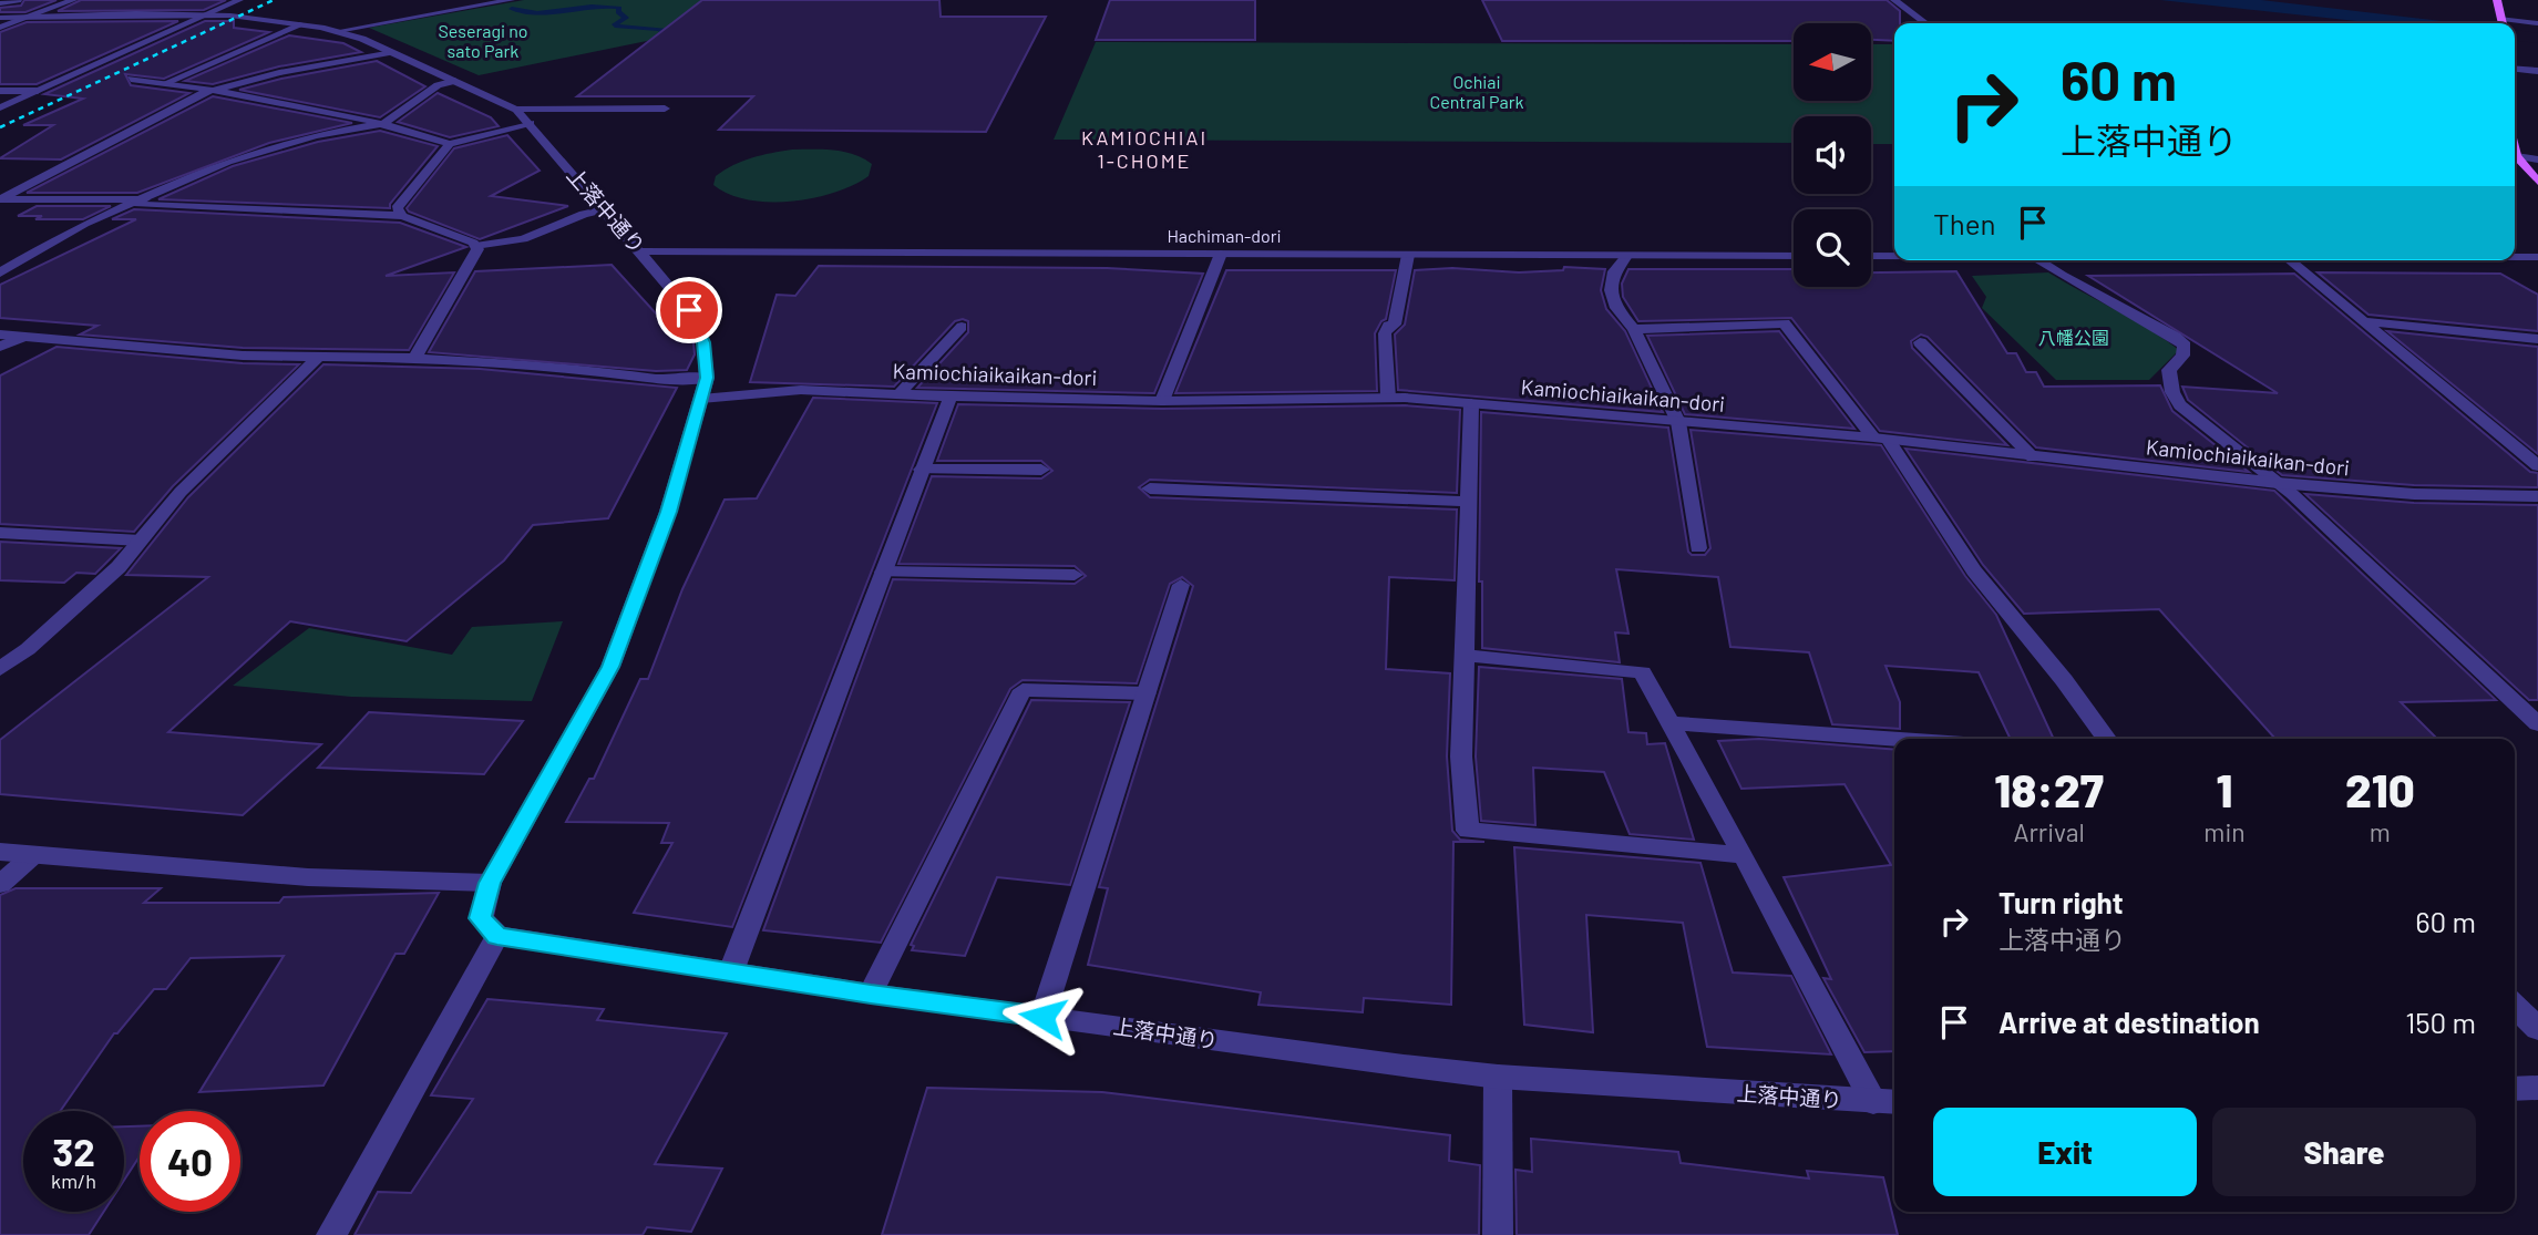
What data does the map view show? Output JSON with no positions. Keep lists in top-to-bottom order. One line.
{"streets":{"street":["上落中通り","Hachiman-dori","Kamiochiaikaikan-dori"]},"crossings":[["上落中通り","Hachiman-dori"],["上落中通り","Kamiochiaikaikan-dori"]],"districts":["KAMIOCHIAI 1-CHOME"],"parks":["Seseragi no sato Park","Ochiai Central Park","八幡公園"],"north":"left","page":{"turn":["60 m","上落中通り"],"then":"Then","eta":["18:27","Arrival","1","min","210","m"],"list":[{"name":"Turn right","note":"上落中通り","value":"60 m"},{"name":"Arrive at destination","value":"150 m"}],"buttons":["Exit","Share"],"speed":"32 km/h","limit":"40"}}
